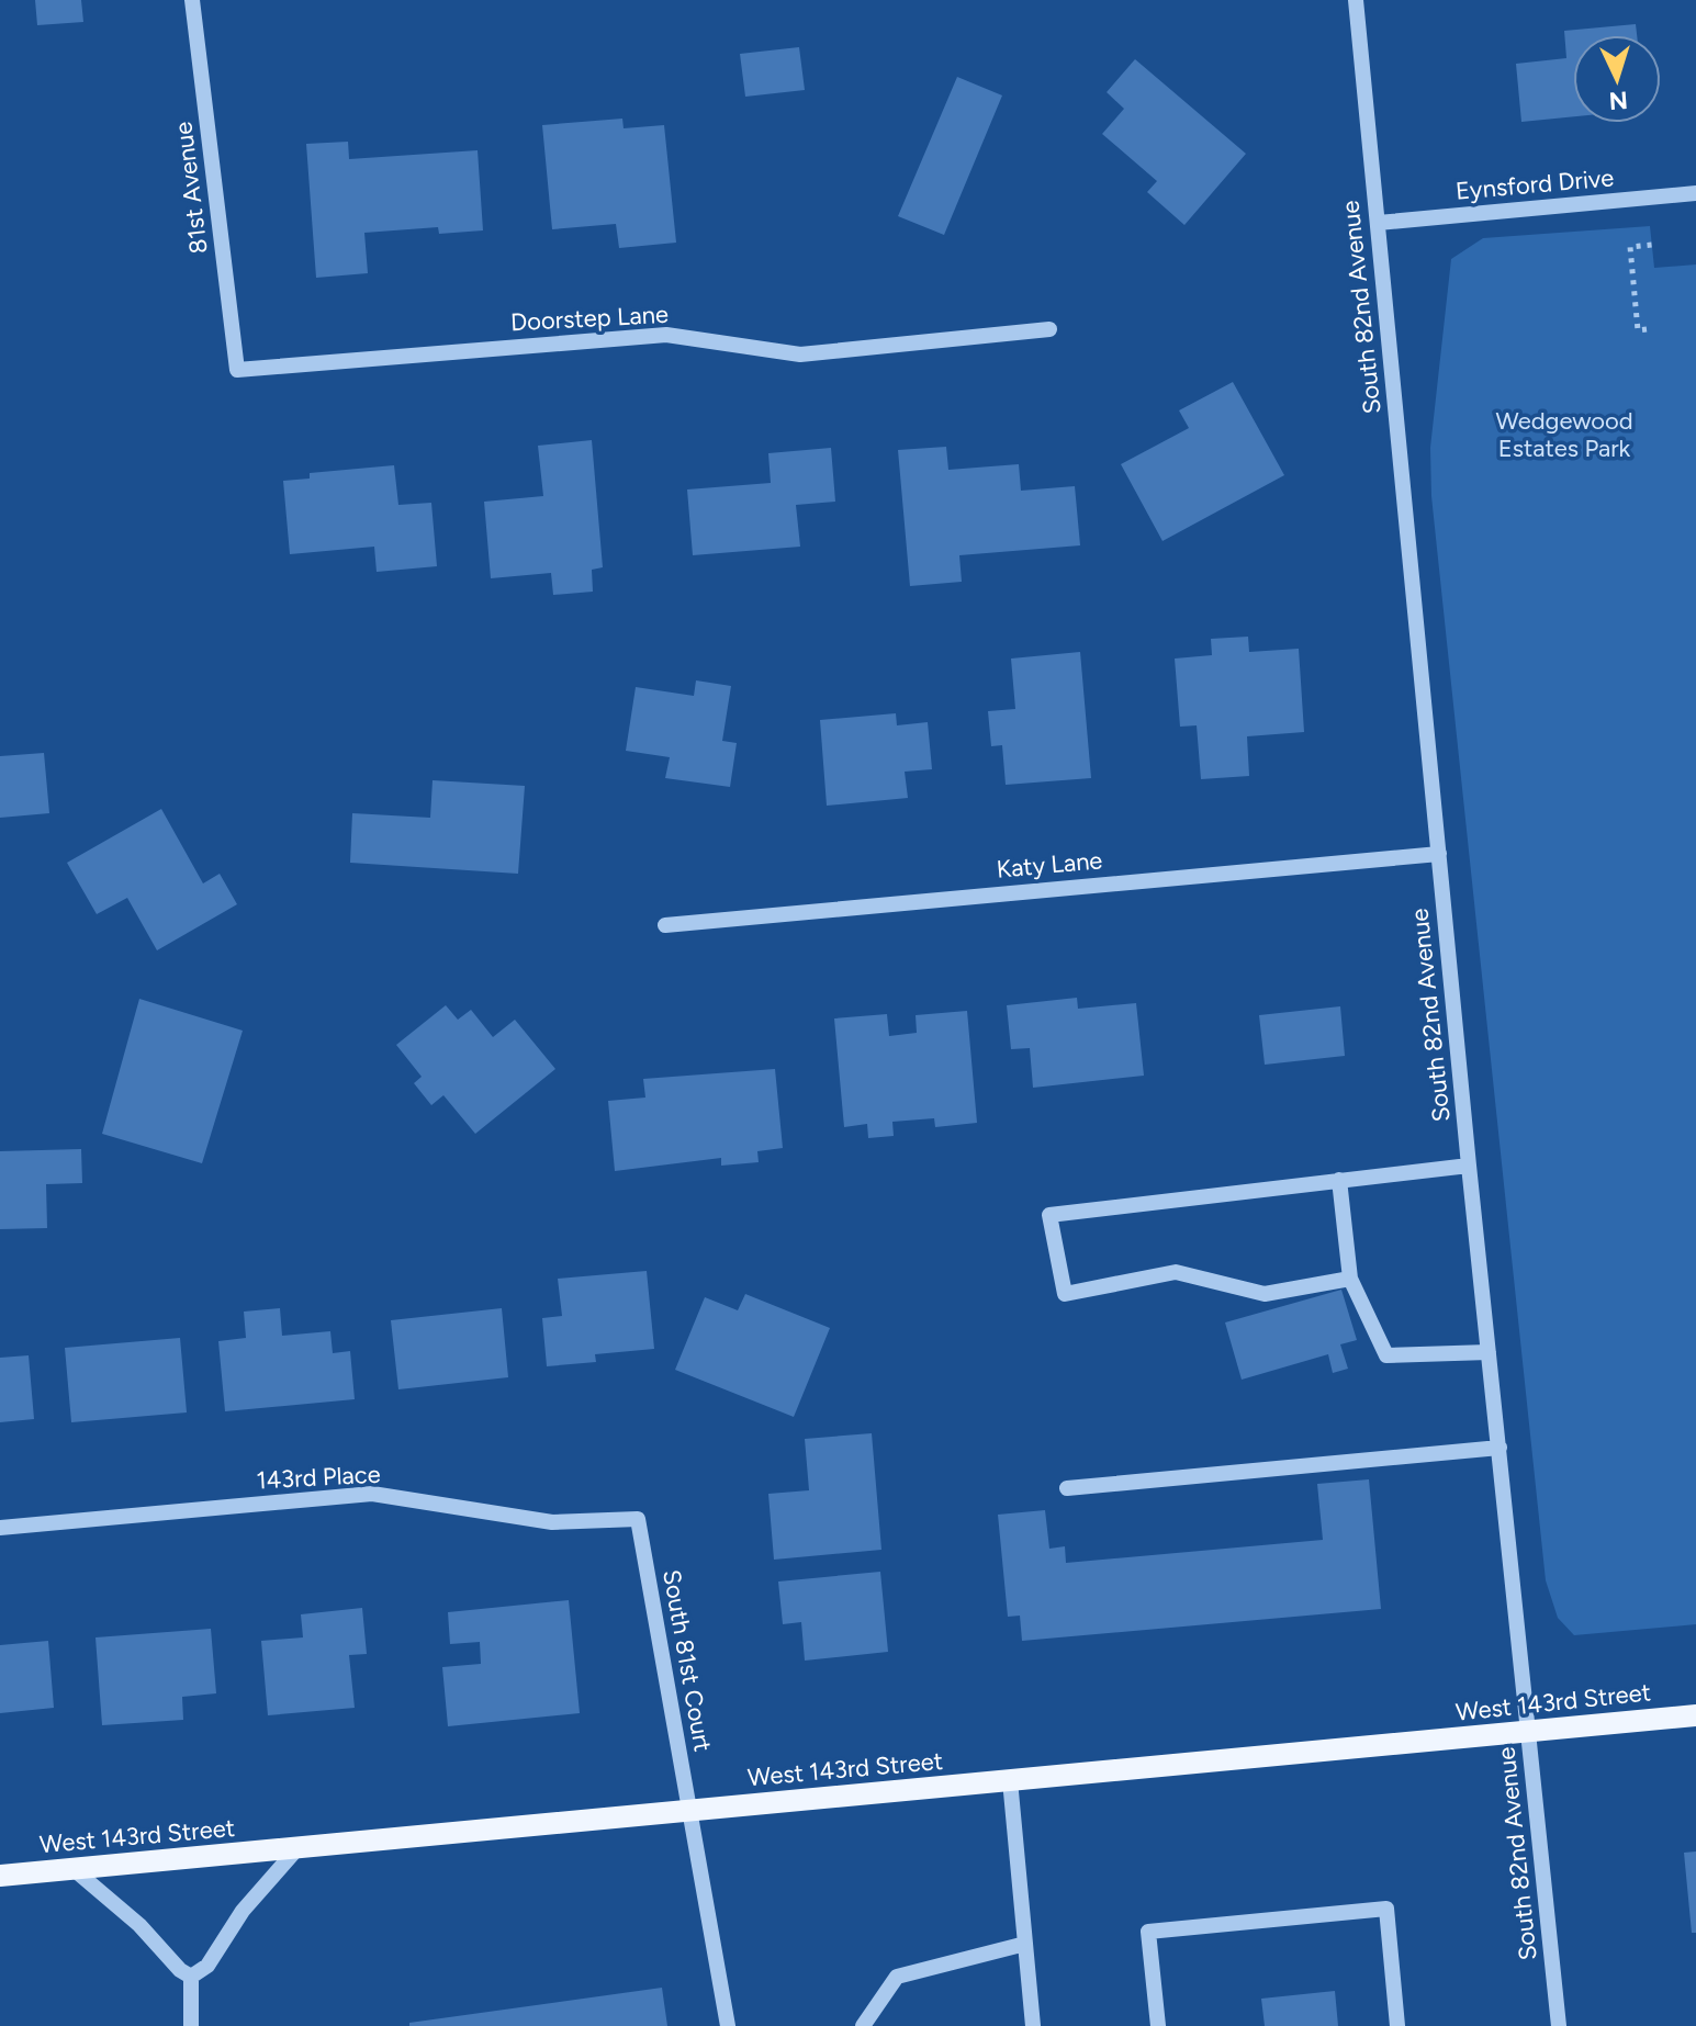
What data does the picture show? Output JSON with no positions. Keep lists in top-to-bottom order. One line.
{"streets":{"main road":["West 143rd Street"],"street":["Eynsford Drive","81st Avenue","South 82nd Avenue","Doorstep Lane","Katy Lane","143rd Place","South 81st Court"]},"crossings":[["Eynsford Drive","South 82nd Avenue"],["81st Avenue","Doorstep Lane"],["South 82nd Avenue","Katy Lane"],["South 82nd Avenue","West 143rd Street"],["143rd Place","South 81st Court"],["South 81st Court","West 143rd Street"]],"parks":["Wedgewood Estates Park"],"north":"bottom"}
